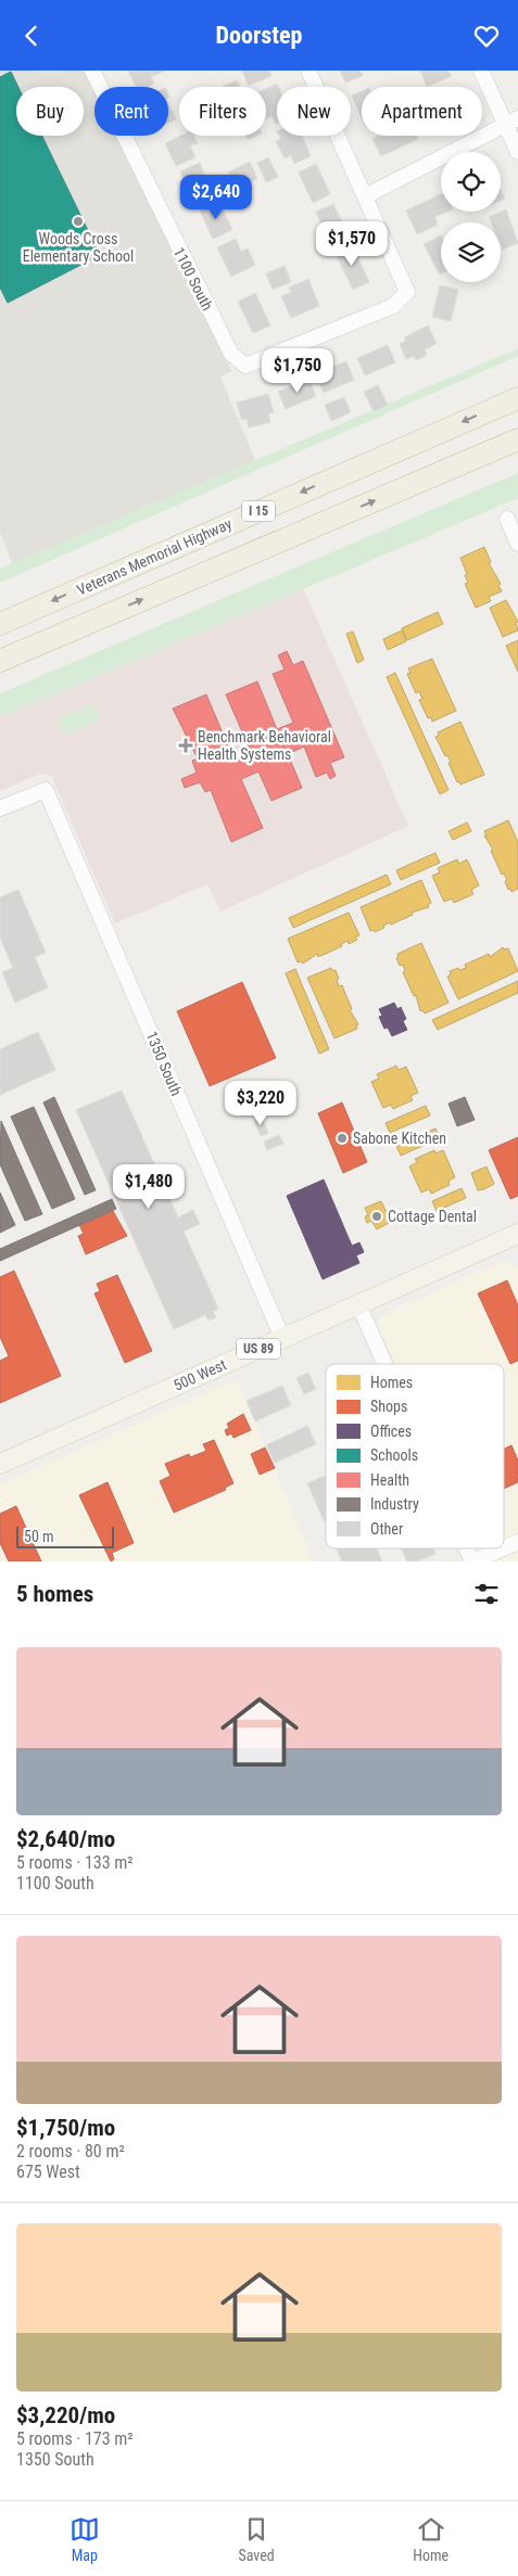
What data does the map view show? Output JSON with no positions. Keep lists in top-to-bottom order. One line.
{"streets":{"highway":["I 15","Veterans Memorial Highway"],"main road":["US 89","500 West"],"street":["1100 South","1350 South"]},"crossings":[["1350 South","500 West"]],"places":{"other":["Woods Cross Elementary School","Sabone Kitchen","Cottage Dental"],"health":["Benchmark Behavioral Health Systems"]},"legend":["Homes","Shops","Offices","Schools","Health","Industry","Other"],"scale_bar":"50 m","page":{"header":"Doorstep","chip":["Buy","Rent","Filters","New","Apartment"],"price":["$2,640","$1,570","$1,750","$3,220","$1,480"],"scale":"50 m","heading":"5 homes","list":[{"name":"$2,640/mo","note":"5 rooms · 133 m² · 1100 South"},{"name":"$1,750/mo","note":"2 rooms · 80 m² · 675 West"},{"name":"$3,220/mo","note":"5 rooms · 173 m² · 1350 South"}],"tabs":["Map","Saved","Home"]}}
